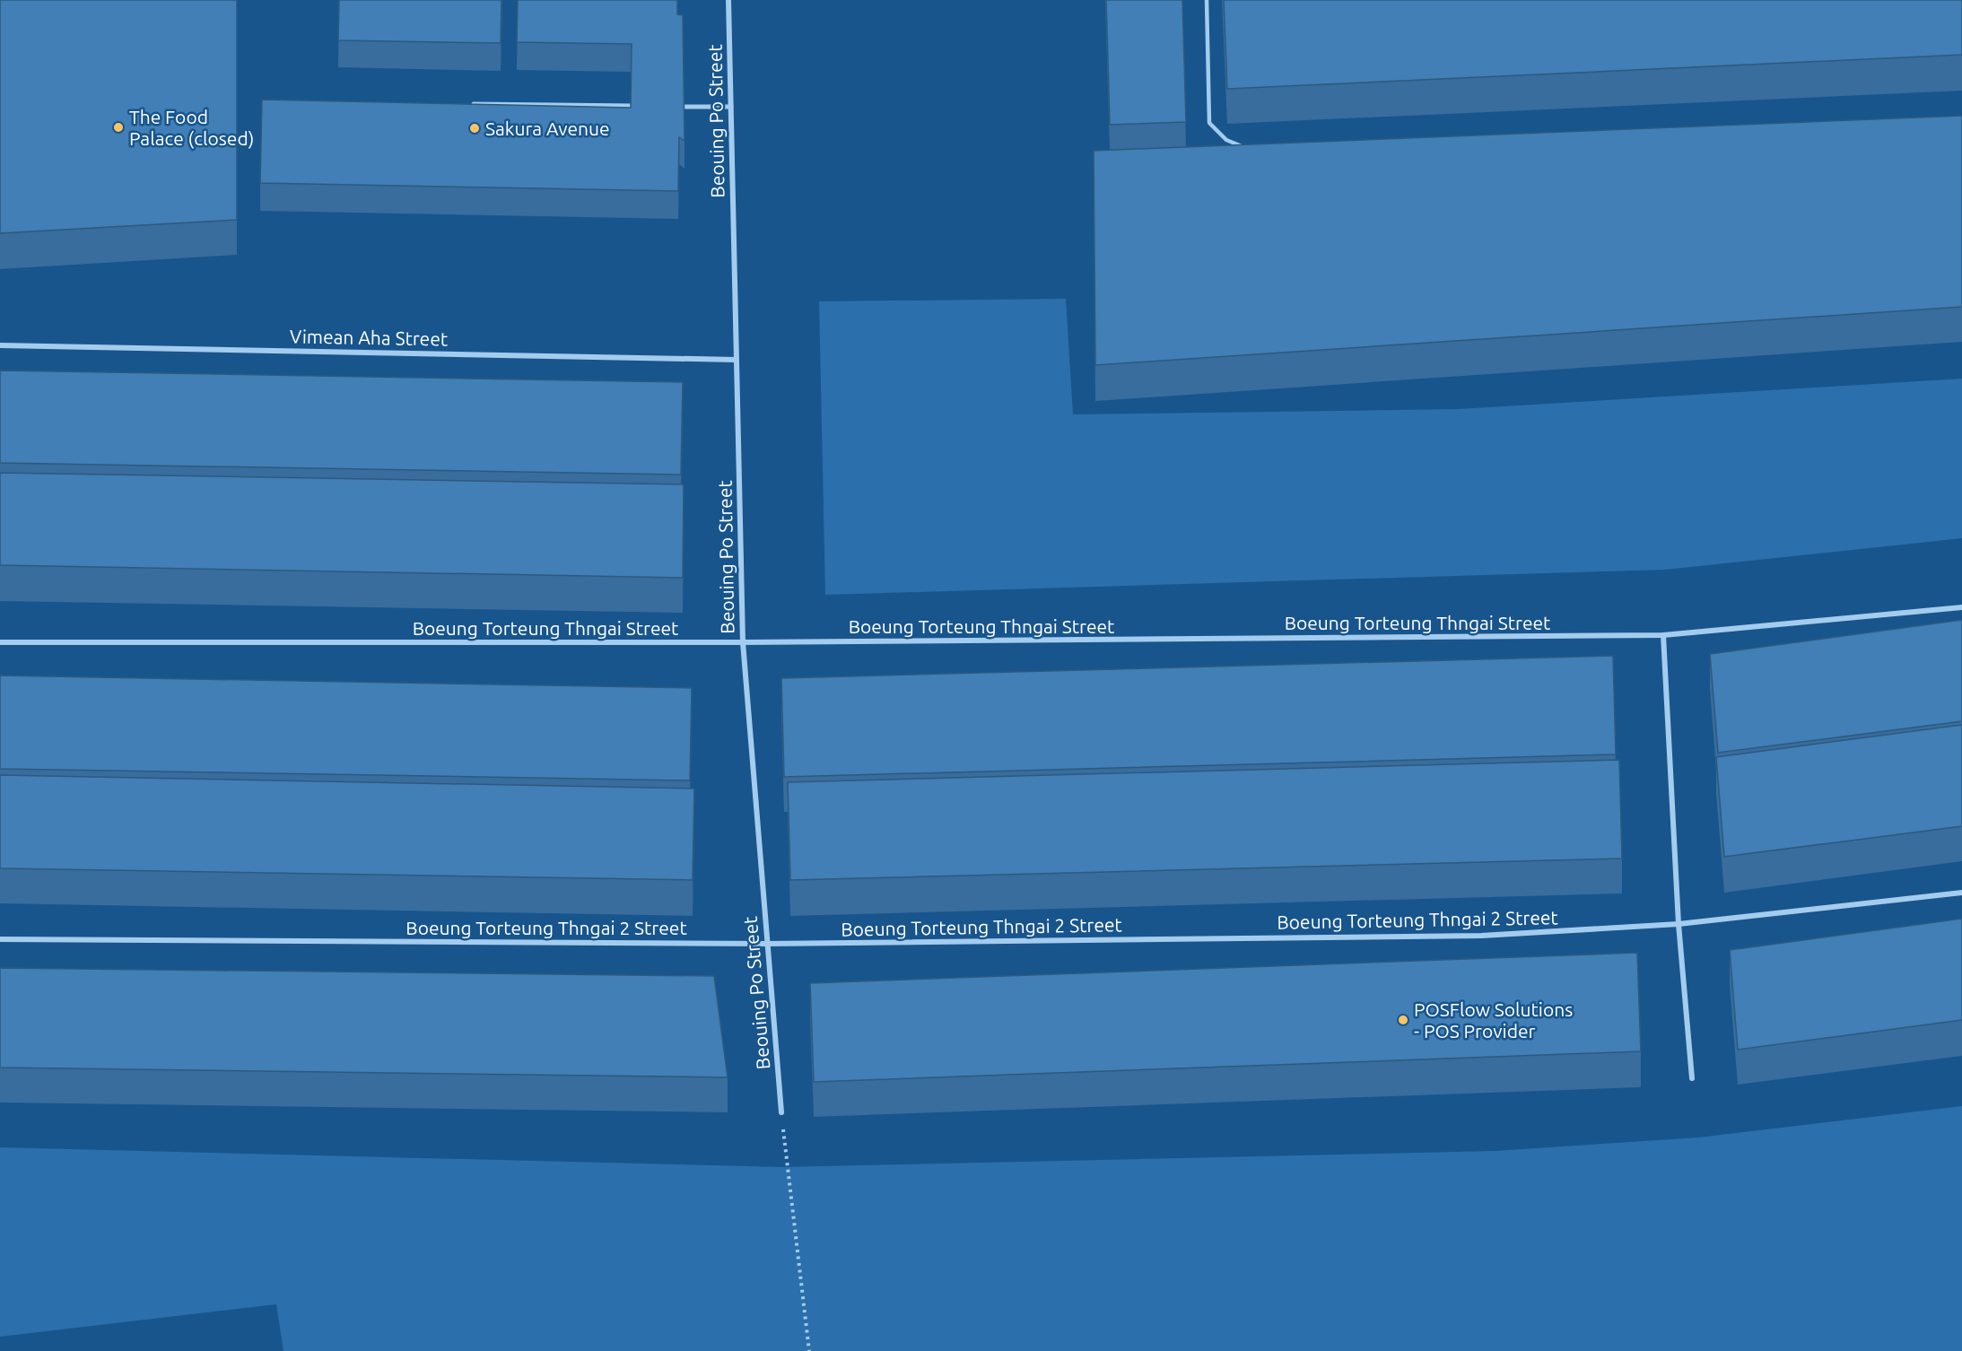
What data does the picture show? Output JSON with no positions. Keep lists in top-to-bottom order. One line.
{"streets":{"street":["Beouing Po Street","Vimean Aha Street","Boeung Torteung Thngai Street","Boeung Torteung Thngai 2 Street"]},"crossings":[["Beouing Po Street","Vimean Aha Street"],["Beouing Po Street","Boeung Torteung Thngai Street"],["Beouing Po Street","Boeung Torteung Thngai 2 Street"]],"places":["The Food Palace (closed)","Sakura Avenue","POSFlow Solutions - POS Provider"]}
